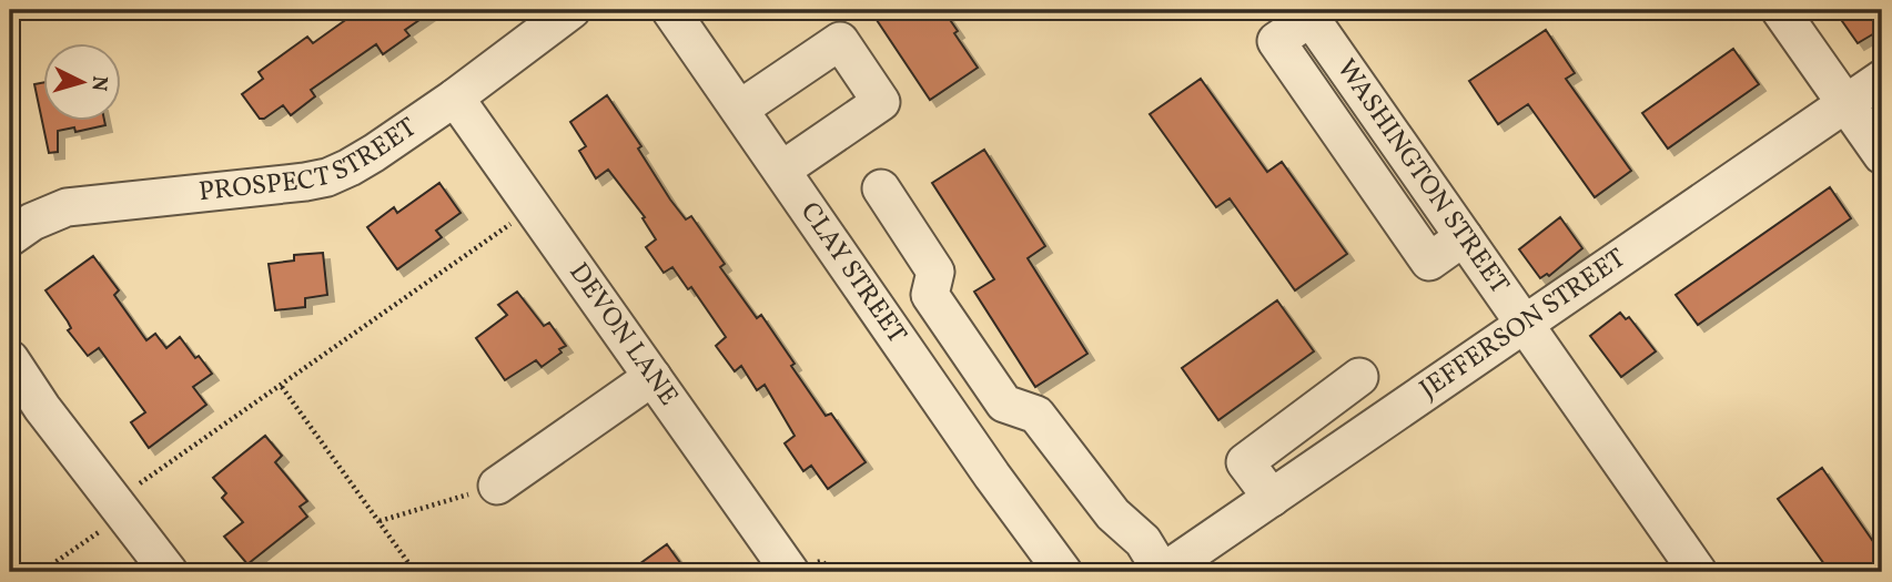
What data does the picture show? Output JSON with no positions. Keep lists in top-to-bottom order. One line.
{"streets":{"street":["PROSPECT STREET","WASHINGTON STREET","CLAY STREET","JEFFERSON STREET","DEVON LANE"]},"crossings":[["PROSPECT STREET","DEVON LANE"],["WASHINGTON STREET","JEFFERSON STREET"]],"north":"right"}
